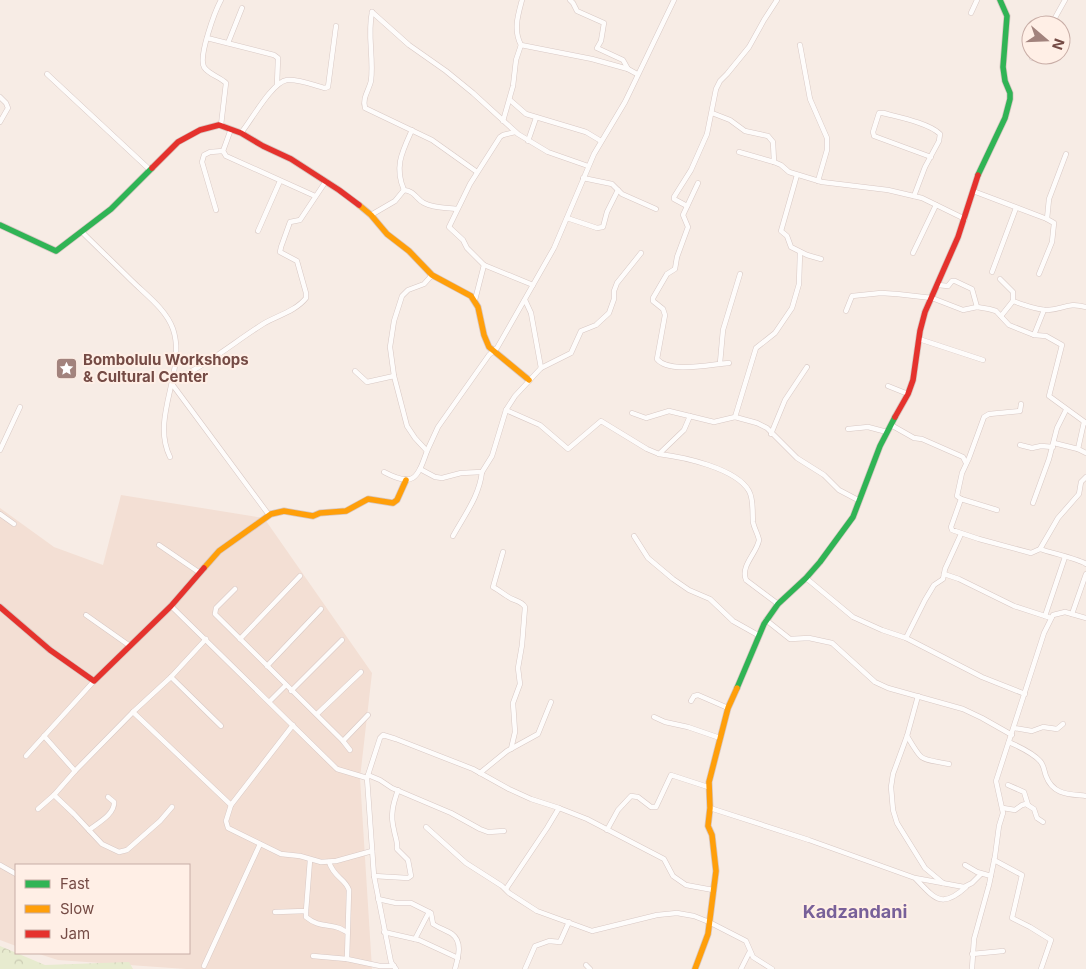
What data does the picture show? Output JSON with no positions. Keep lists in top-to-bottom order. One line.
{"districts":["Kadzandani"],"places":{"place":["Bombolulu Workshops & Cultural Center"]},"legend":["Fast","Slow","Jam"],"north":"right"}
